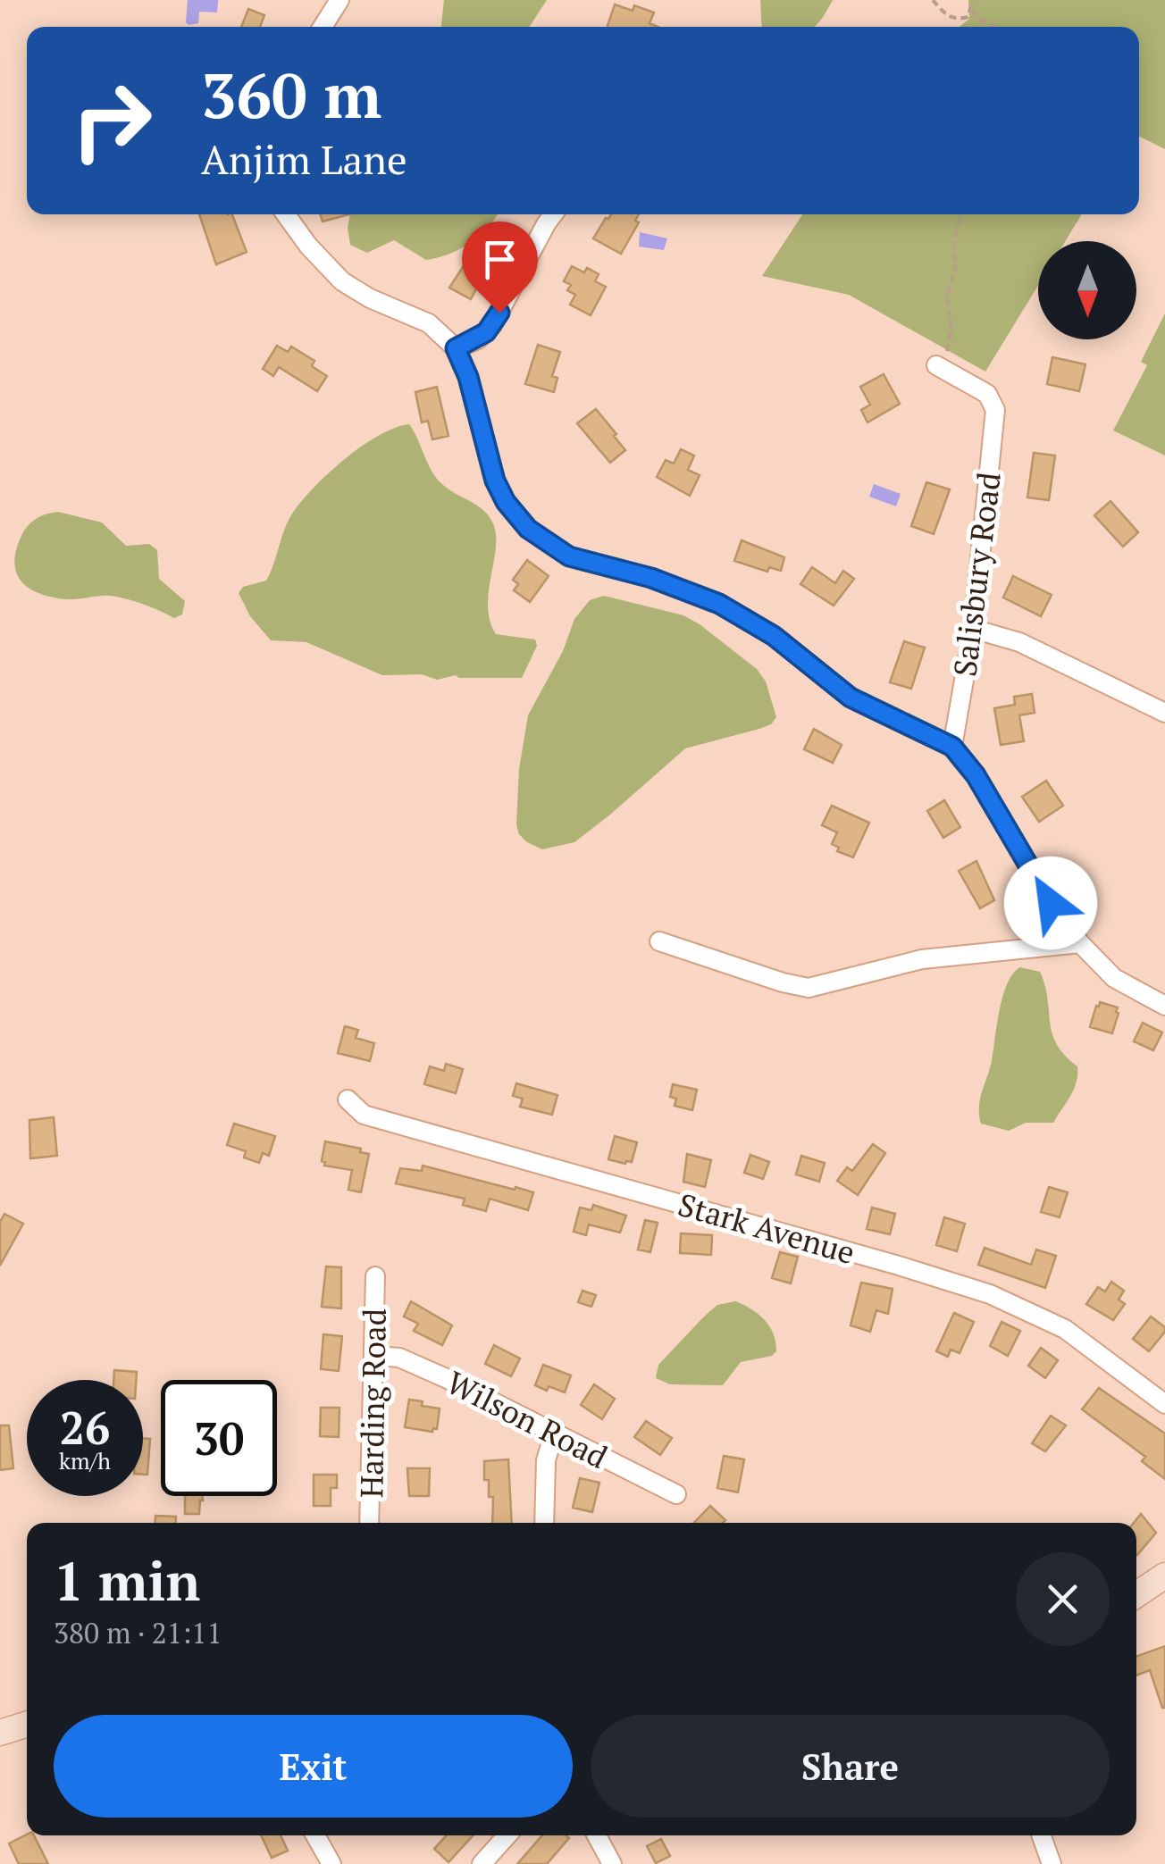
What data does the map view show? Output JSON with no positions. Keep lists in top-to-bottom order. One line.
{"streets":{"street":["Salisbury Road","Stark Avenue","Harding Road","Wilson Road"]},"crossings":[["Harding Road","Wilson Road"]],"north":"bottom","page":{"turn":["360 m","Anjim Lane"],"speed":"26 km/h","limit":"30","heading":["1 min","380 m · 21:11"],"buttons":["Exit","Share"]}}
